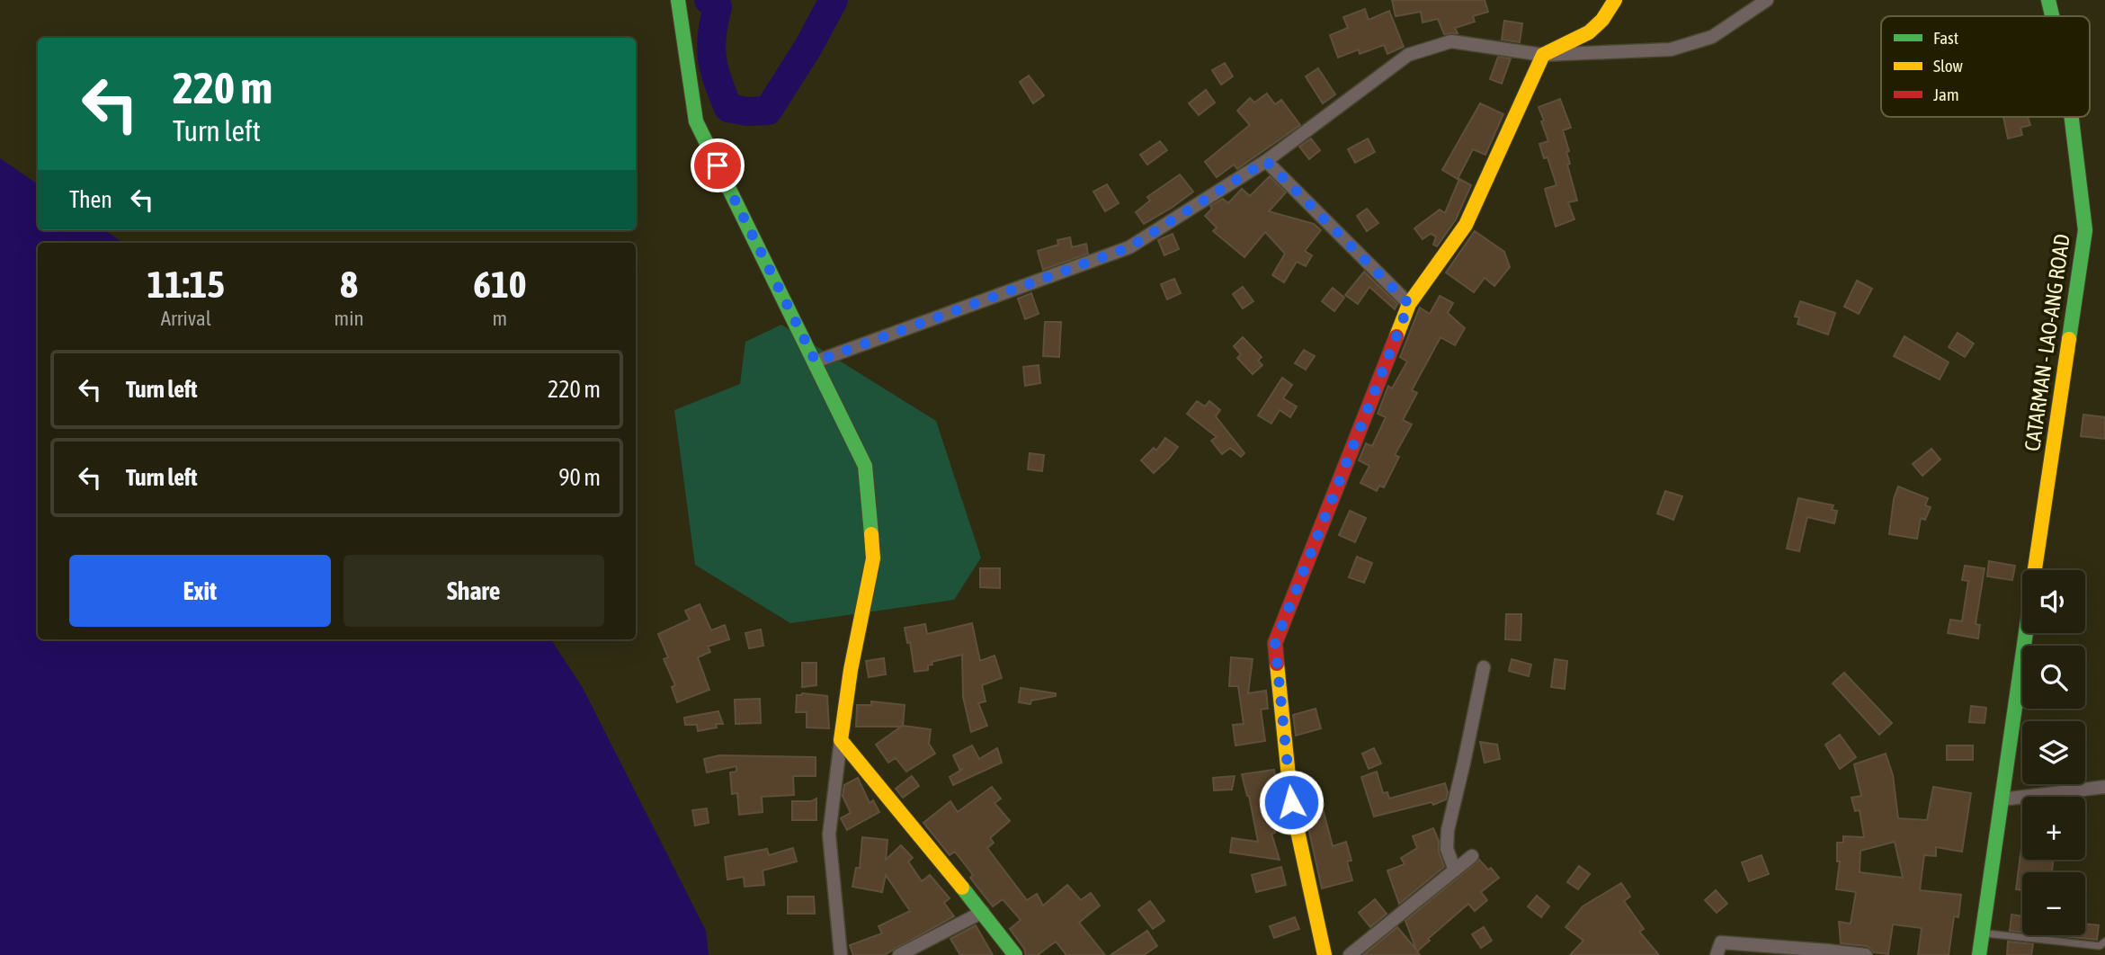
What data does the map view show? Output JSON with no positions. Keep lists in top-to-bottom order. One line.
{"streets":{"street":["CATARMAN - LAO-ANG ROAD"]},"legend":["Fast","Slow","Jam"],"page":{"turn":["220 m","Turn left"],"then":"Then","eta":["11:15","Arrival","8","min","610","m"],"list":[{"name":"Turn left","value":"220 m"},{"name":"Turn left","value":"90 m"}],"buttons":["Exit","Share"],"map_buttons":["+","−"]}}
